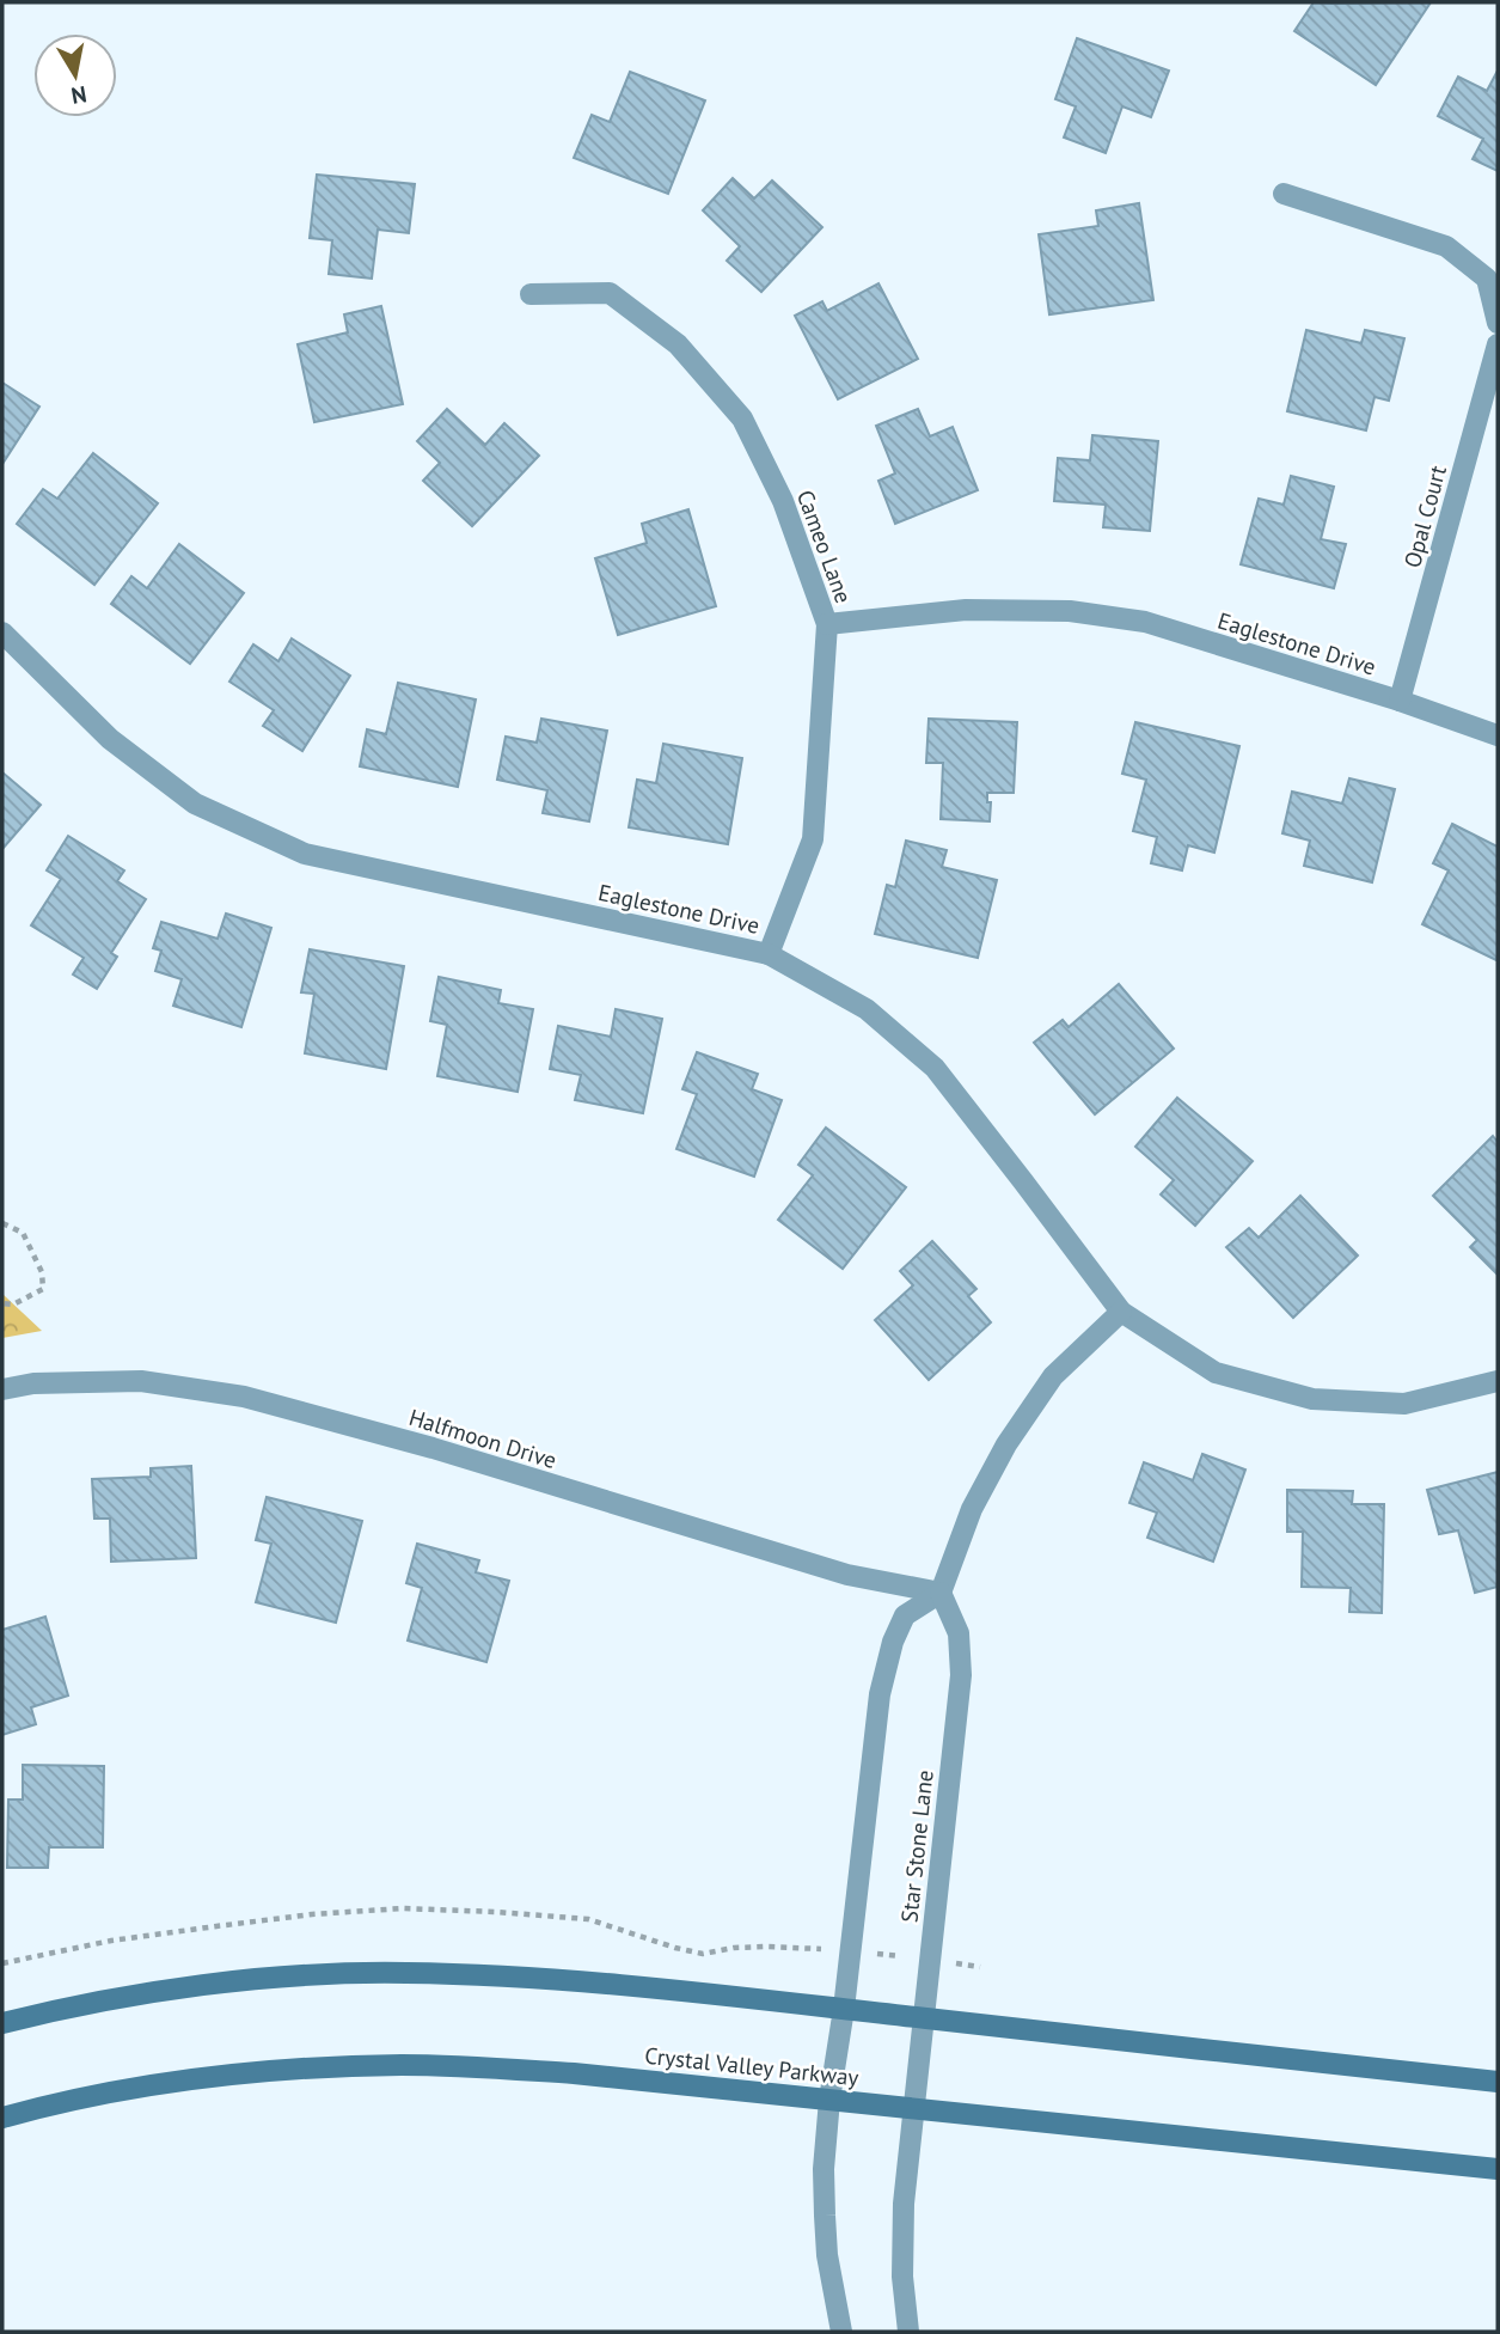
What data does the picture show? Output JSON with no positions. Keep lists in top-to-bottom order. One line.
{"streets":{"main road":["Crystal Valley Parkway"],"street":["Opal Court","Cameo Lane","Eaglestone Drive","Halfmoon Drive","Star Stone Lane"]},"crossings":[["Opal Court","Eaglestone Drive"],["Cameo Lane","Eaglestone Drive"],["Halfmoon Drive","Star Stone Lane"],["Star Stone Lane","Crystal Valley Parkway"]],"north":"bottom"}
